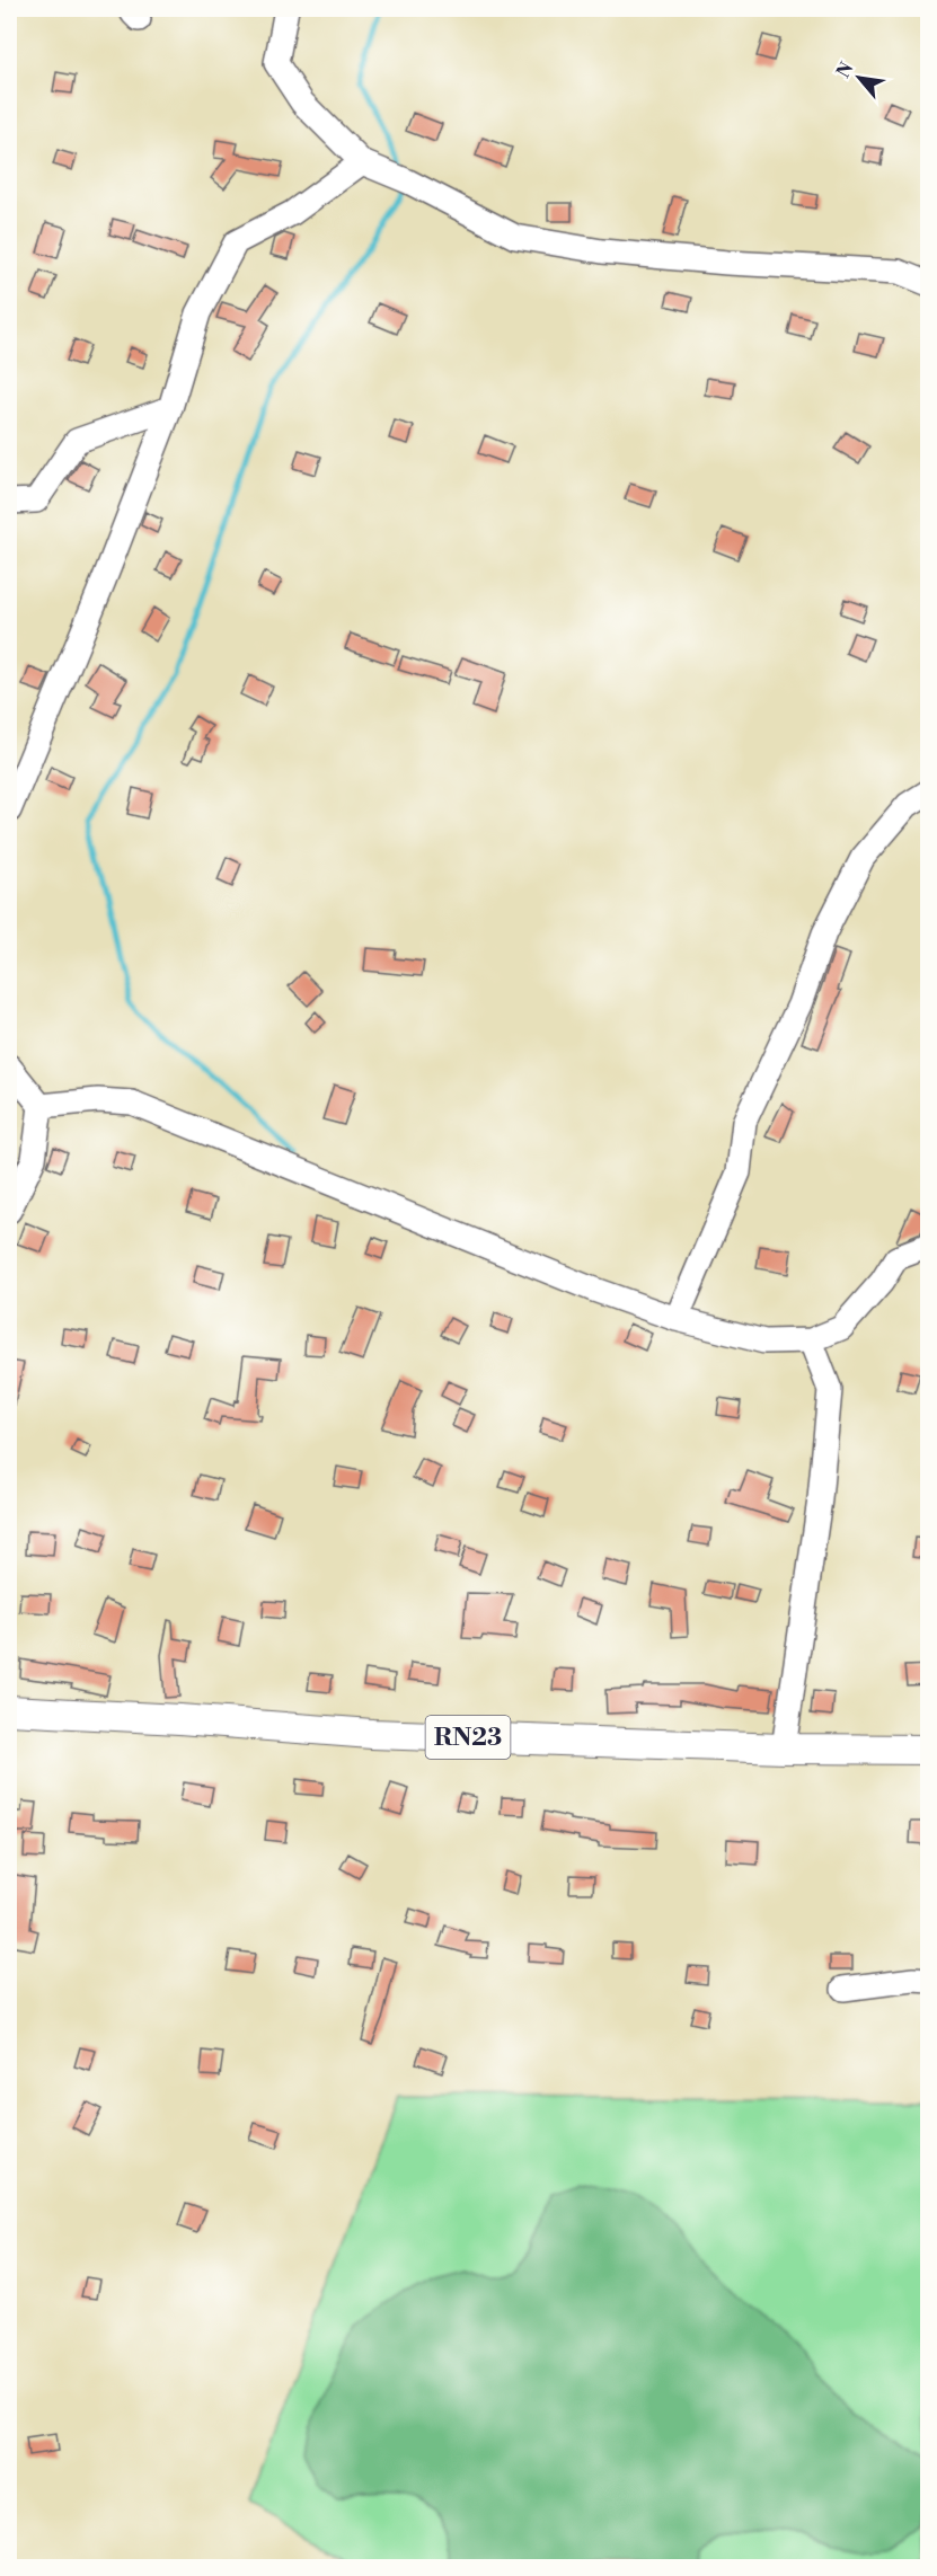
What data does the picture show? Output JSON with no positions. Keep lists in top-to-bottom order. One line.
{"streets":{"main road":["RN23"]},"north":"top left"}
